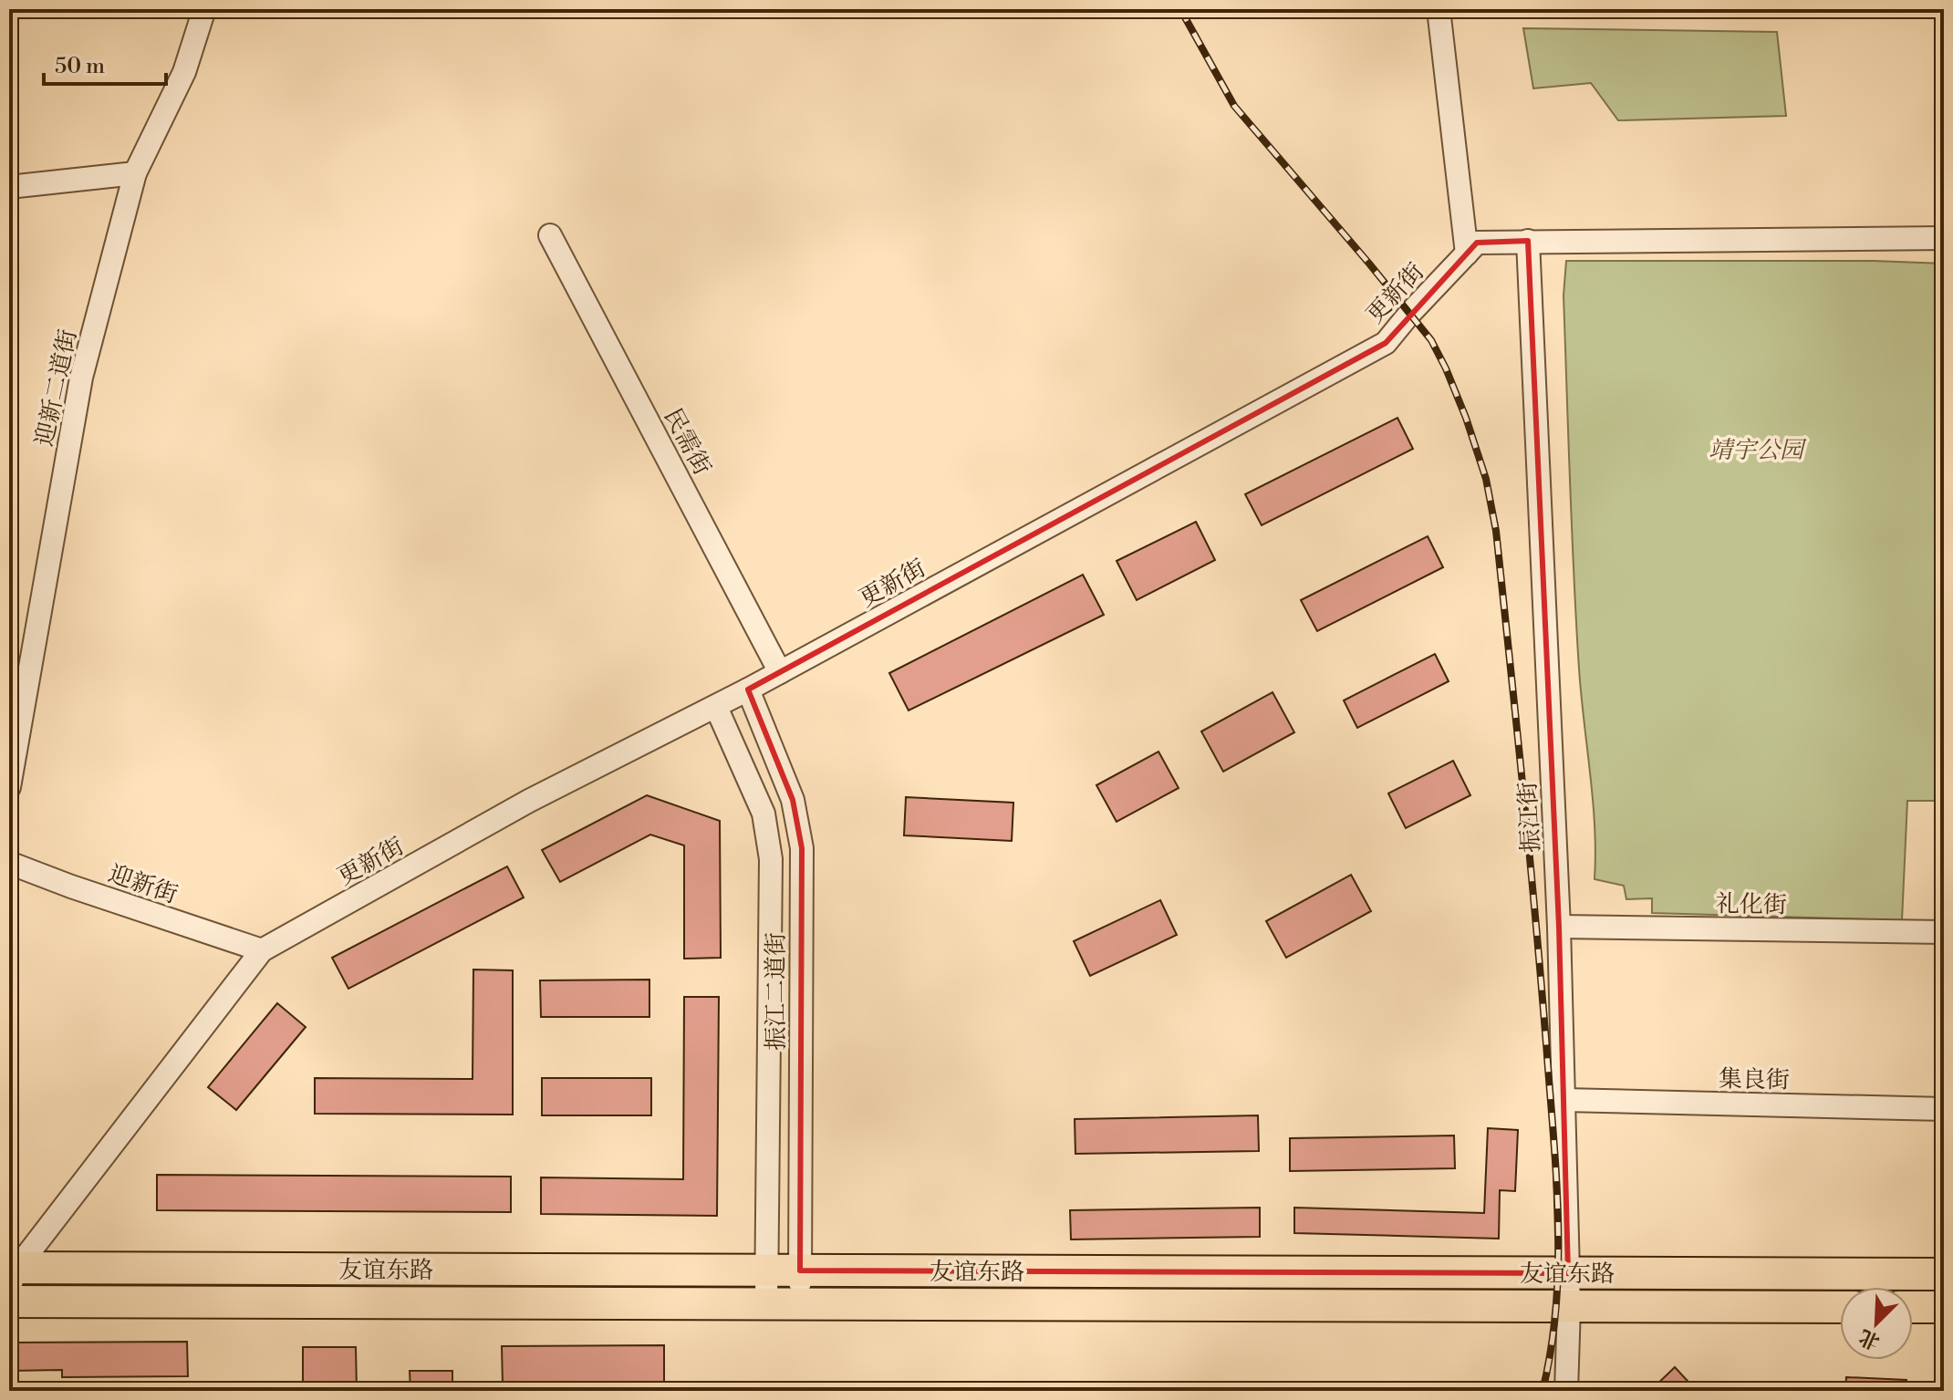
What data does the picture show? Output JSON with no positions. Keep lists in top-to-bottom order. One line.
{"streets":{"highway":["友谊东路"],"street":["更新街","迎新二道街","民需街","振江街","迎新街","礼化街","振江二道街","集良街"]},"crossings":[["更新街","民需街"],["更新街","迎新街"],["更新街","振江二道街"],["更新街","友谊东路"],["振江街","礼化街"],["振江街","集良街"],["振江街","友谊东路"],["振江二道街","友谊东路"]],"parks":["靖宇公园"],"scale_bar":"50 m","north":"bottom left"}
